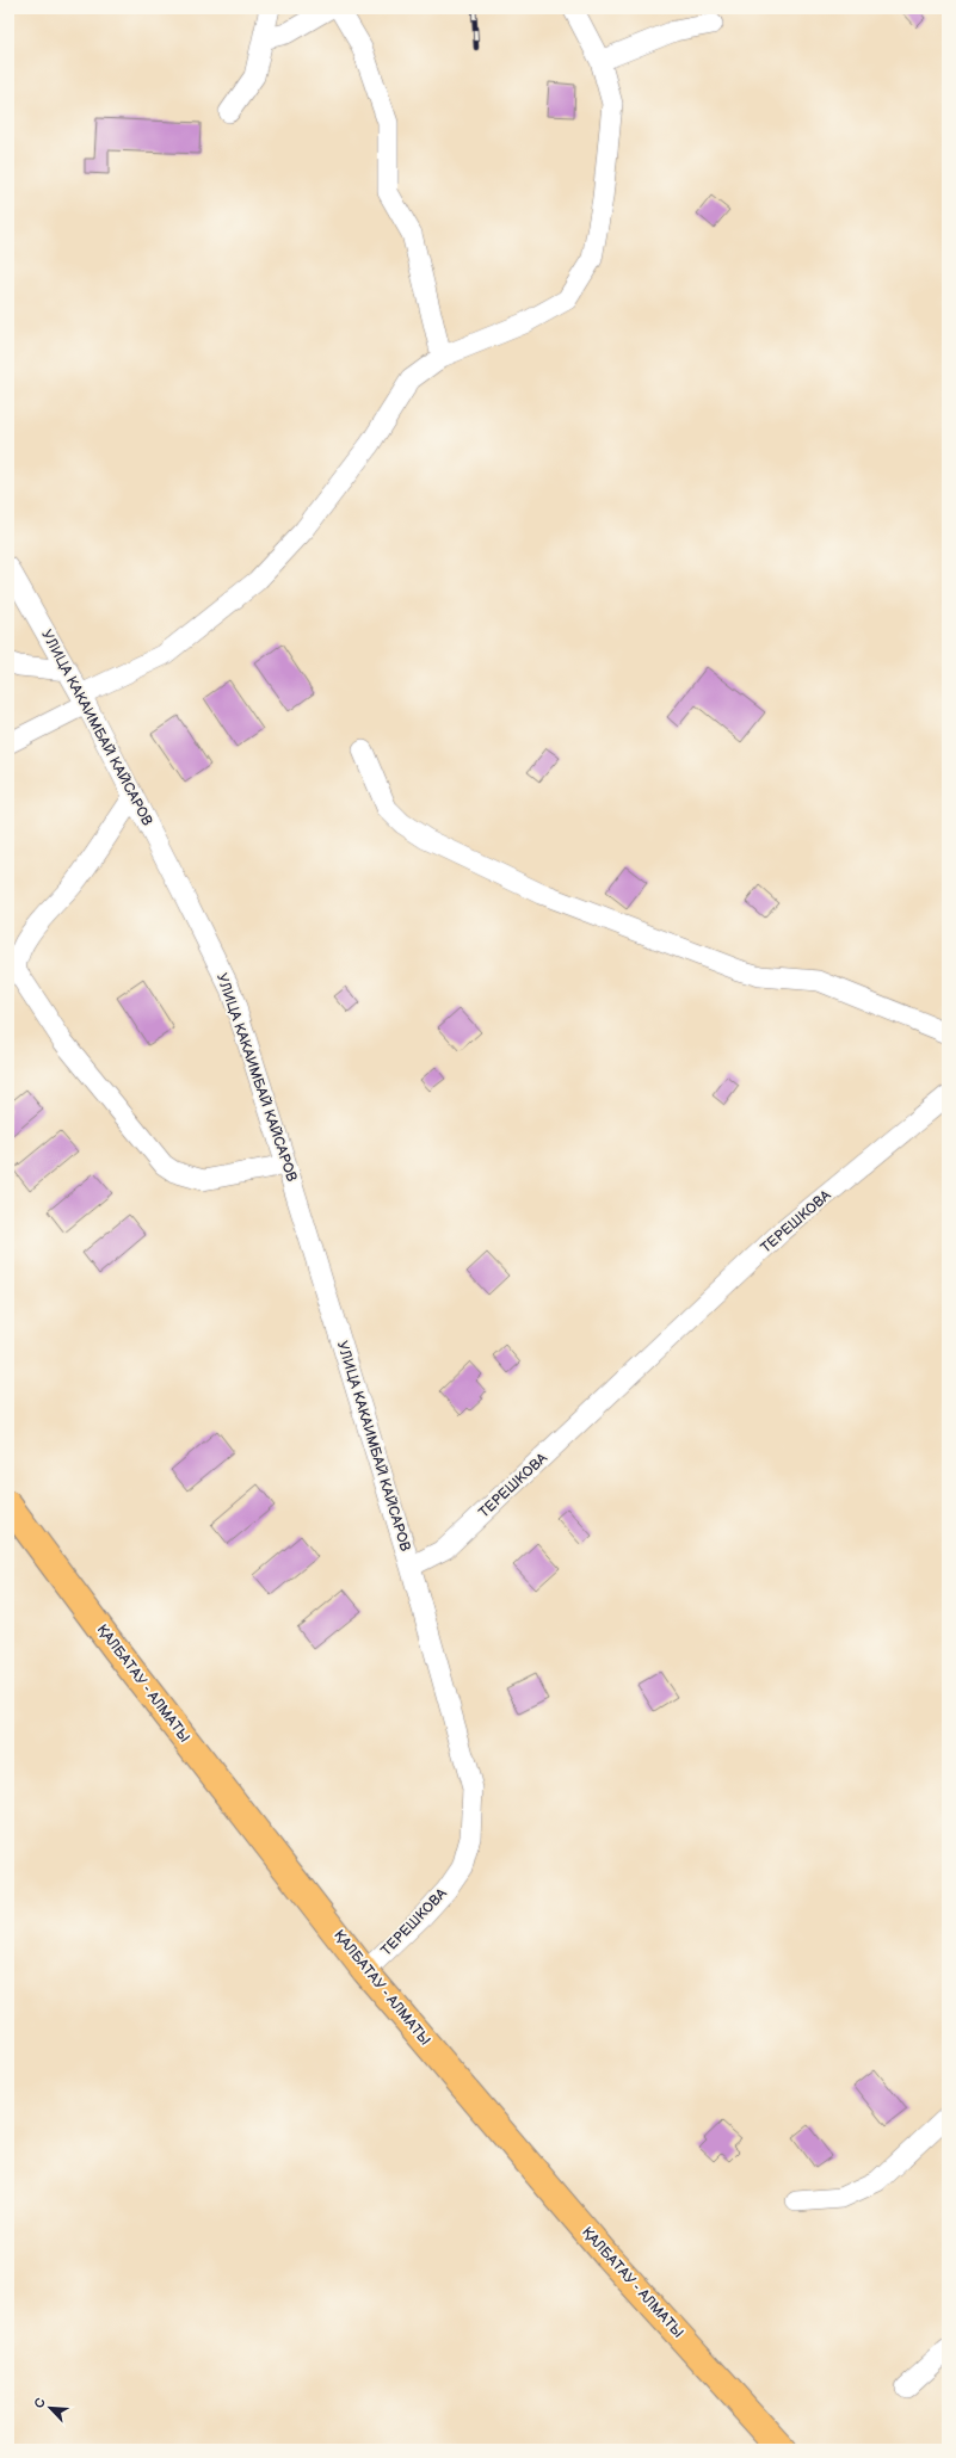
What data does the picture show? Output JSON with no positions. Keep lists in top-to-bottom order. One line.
{"streets":{"highway":["ҚАЛБАТАУ - АЛМАТЫ"],"street":["УЛИЦА КАКАИМБАЙ КАЙСАРОВ","ТЕРЕШКОВА"]},"crossings":[["УЛИЦА КАКАИМБАЙ КАЙСАРОВ","ТЕРЕШКОВА"],["ТЕРЕШКОВА","ҚАЛБАТАУ - АЛМАТЫ"]],"north":"top left"}
